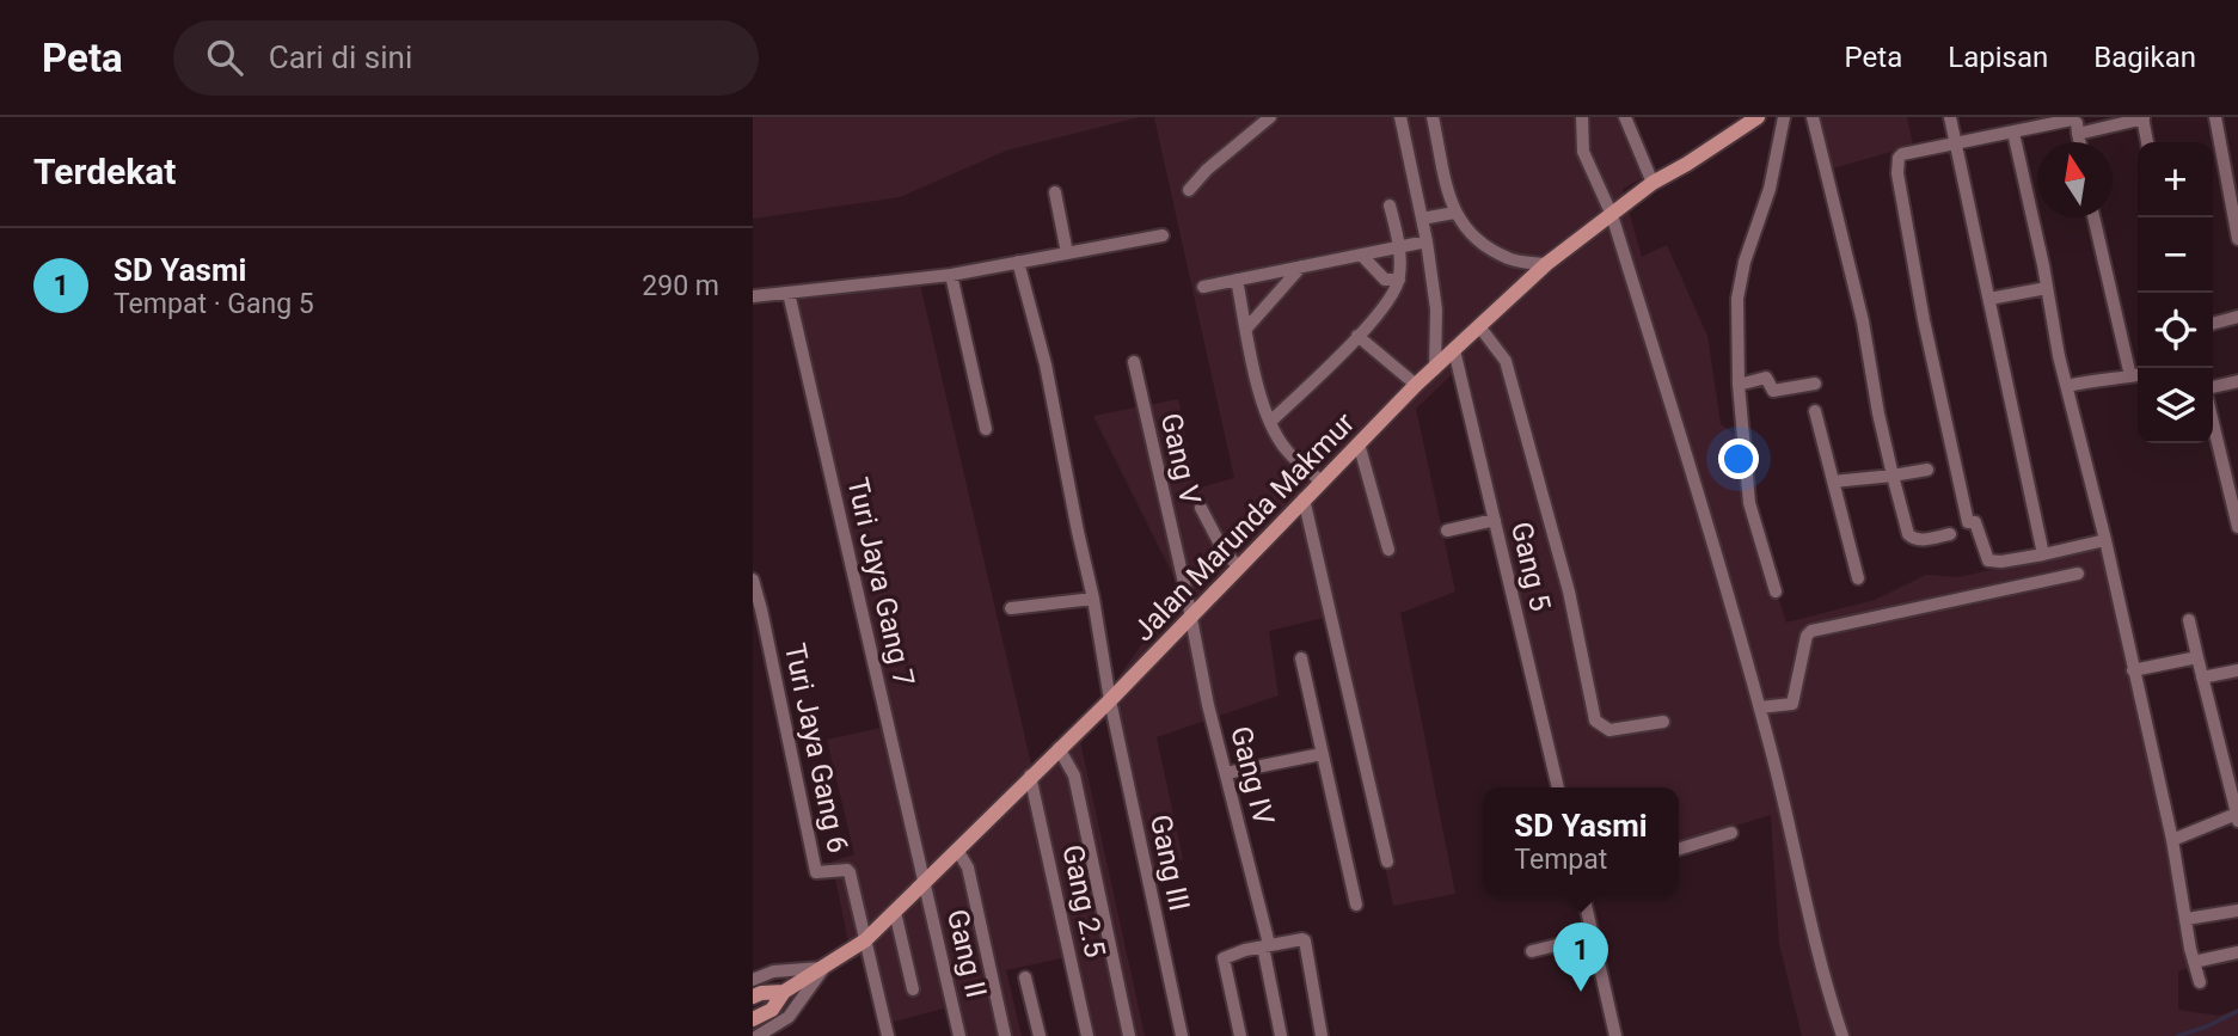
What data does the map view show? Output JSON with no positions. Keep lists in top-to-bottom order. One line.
{"streets":{"main road":["Jalan Marunda Makmur"],"street":["Gang V","Gang 5","Turi Jaya Gang 7","Turi Jaya Gang 6","Gang IV","Gang III","Gang 2.5","Gang II"]},"crossings":[["Gang V","Jalan Marunda Makmur"],["Gang V","Gang IV"],["Jalan Marunda Makmur","Gang 5"],["Jalan Marunda Makmur","Turi Jaya Gang 7"],["Jalan Marunda Makmur","Turi Jaya Gang 6"],["Jalan Marunda Makmur","Gang IV"],["Jalan Marunda Makmur","Gang III"],["Jalan Marunda Makmur","Gang 2.5"],["Jalan Marunda Makmur","Gang II"],["Turi Jaya Gang 7","Gang II"]],"north":"top","page":{"header":"Peta","search":"Cari di sini","nav":["Peta","Lapisan","Bagikan"],"heading":"Terdekat","map_buttons":["+","−"],"list":[{"mark":"1","name":"SD Yasmi","note":"Tempat · Gang 5","value":"290 m"}],"popup":["SD Yasmi","Tempat"],"pins":"1"}}
